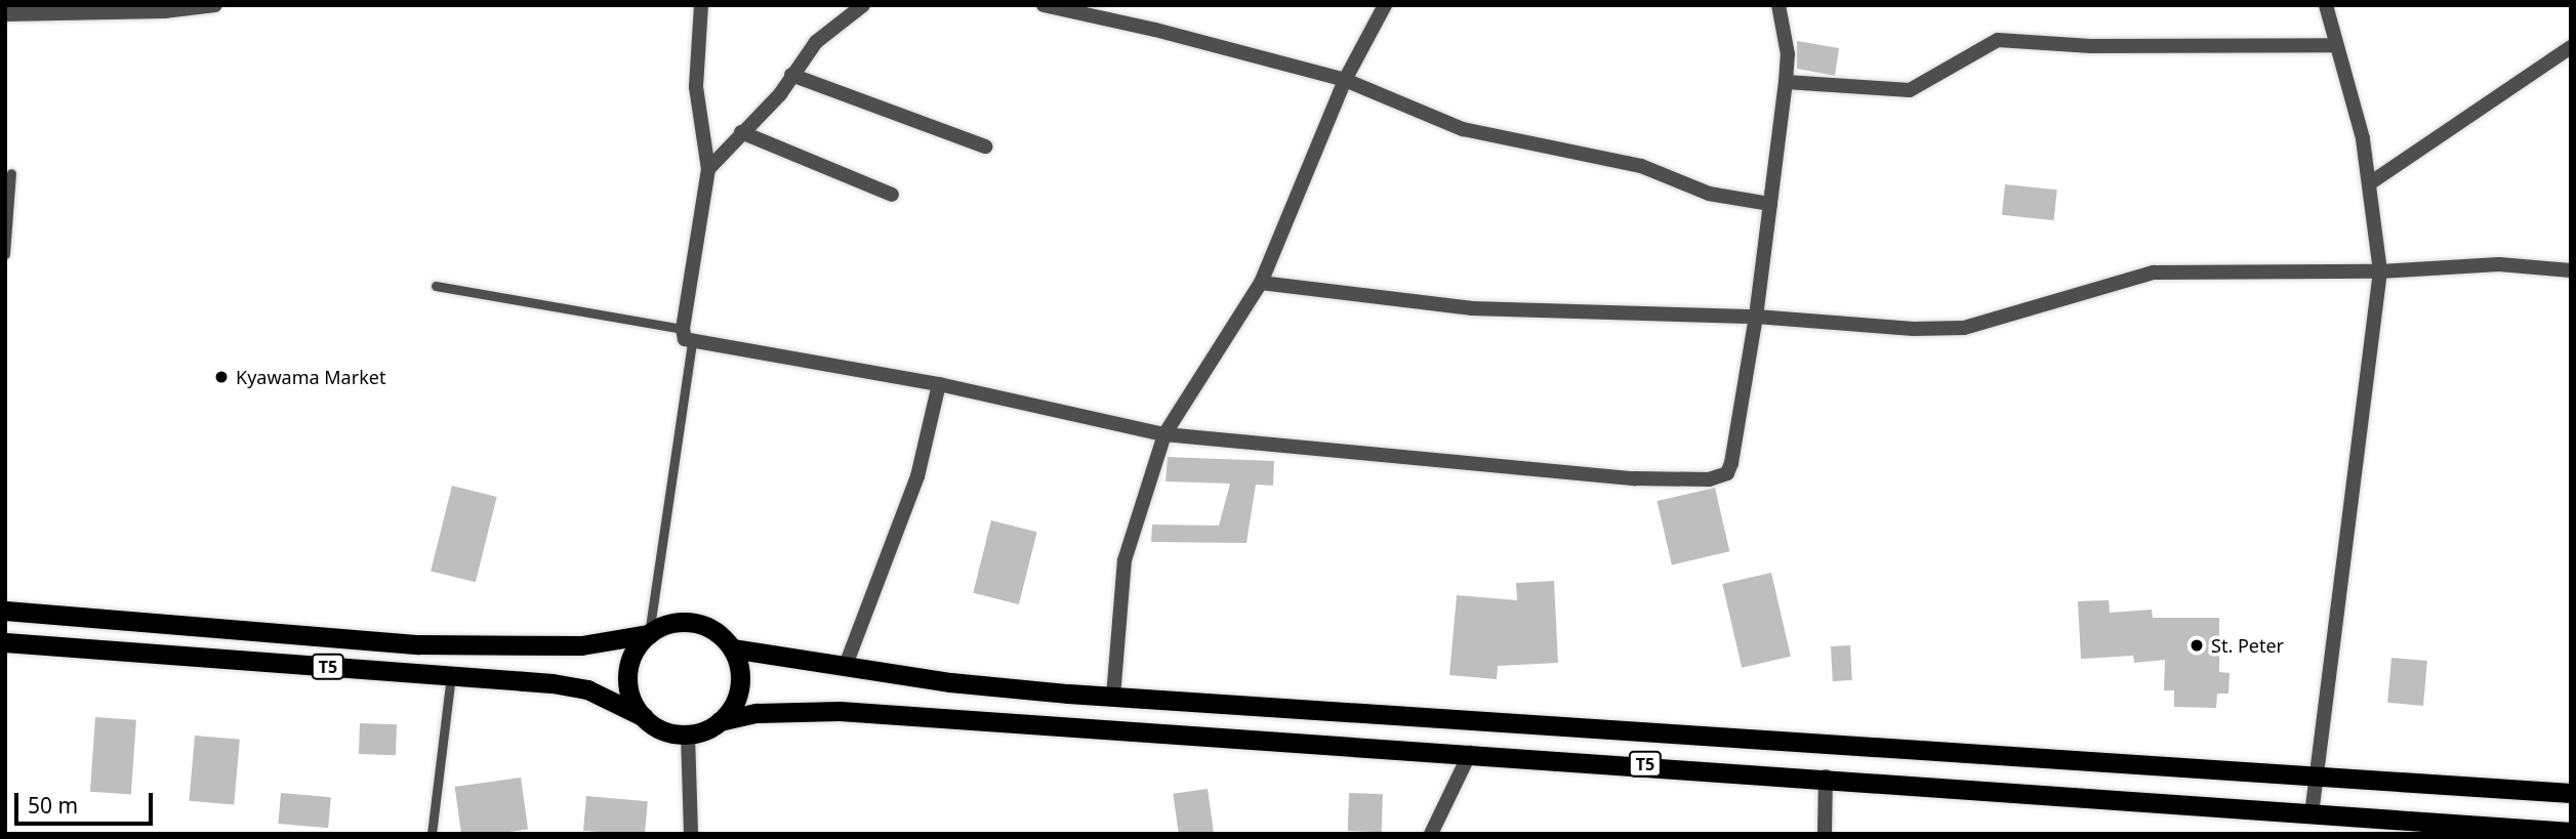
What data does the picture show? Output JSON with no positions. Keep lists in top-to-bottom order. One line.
{"streets":{"highway":["T5"]},"places":["Kyawama Market","St. Peter"],"scale_bar":"50 m"}
